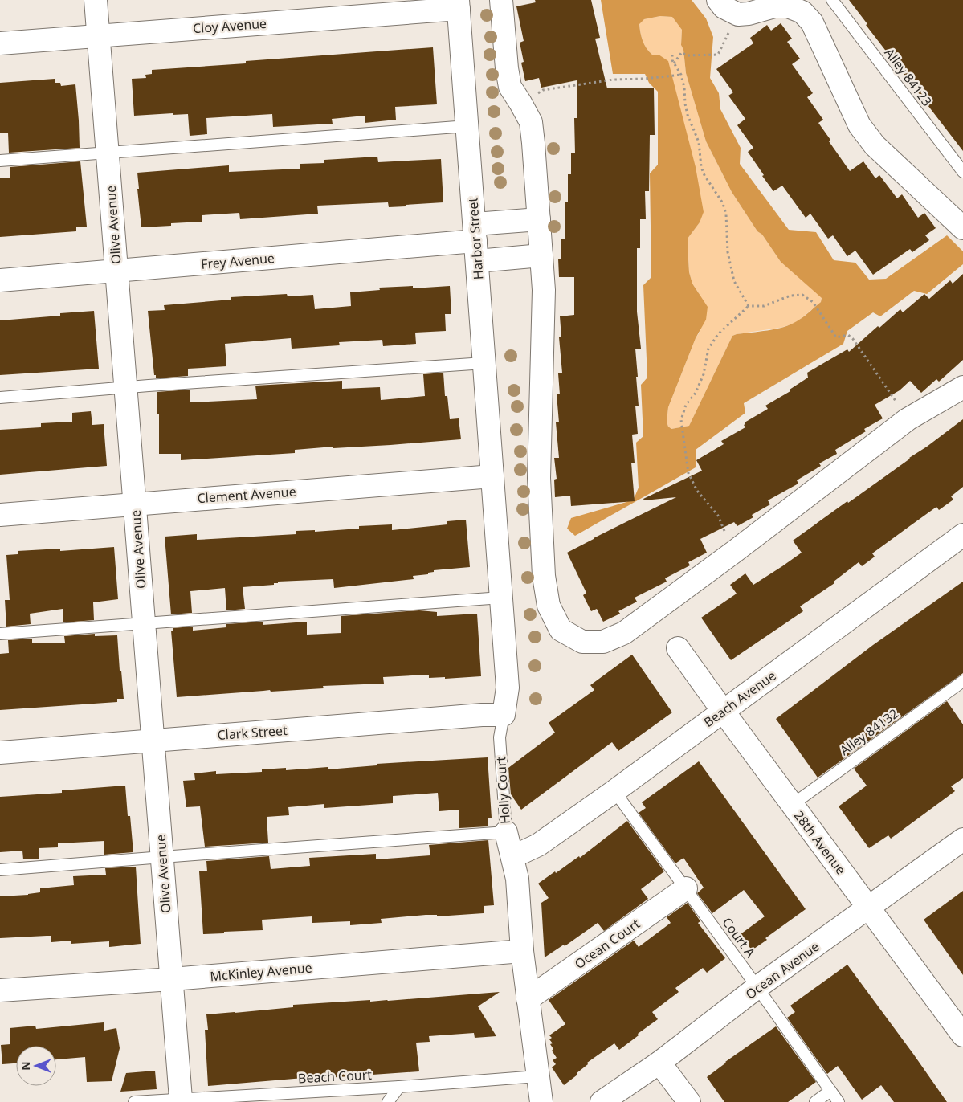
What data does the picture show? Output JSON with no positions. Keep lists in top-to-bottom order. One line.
{"streets":{"street":["Cloy Avenue","Olive Avenue","Harbor Street","Frey Avenue","Clement Avenue","Beach Avenue","Clark Street","Holly Court","28th Avenue","Ocean Court","Ocean Avenue","McKinley Avenue"],"lane":["Alley 84123","Alley 84132","Court A","Beach Court"]},"crossings":[["Cloy Avenue","Olive Avenue"],["Cloy Avenue","Harbor Street"],["Olive Avenue","Frey Avenue"],["Olive Avenue","Clement Avenue"],["Olive Avenue","Clark Street"],["Olive Avenue","McKinley Avenue"],["Olive Avenue","Beach Court"],["Harbor Street","Frey Avenue"],["Harbor Street","Clement Avenue"],["Harbor Street","Holly Court"],["Clement Avenue","Holly Court"],["Beach Avenue","Holly Court"],["Beach Avenue","28th Avenue"],["Beach Avenue","Court A"],["Alley 84132","28th Avenue"],["Clark Street","Holly Court"],["Holly Court","Ocean Court"],["Holly Court","McKinley Avenue"],["Holly Court","Beach Court"],["28th Avenue","Ocean Avenue"],["Court A","Ocean Court"],["Court A","Ocean Avenue"]],"north":"left"}
